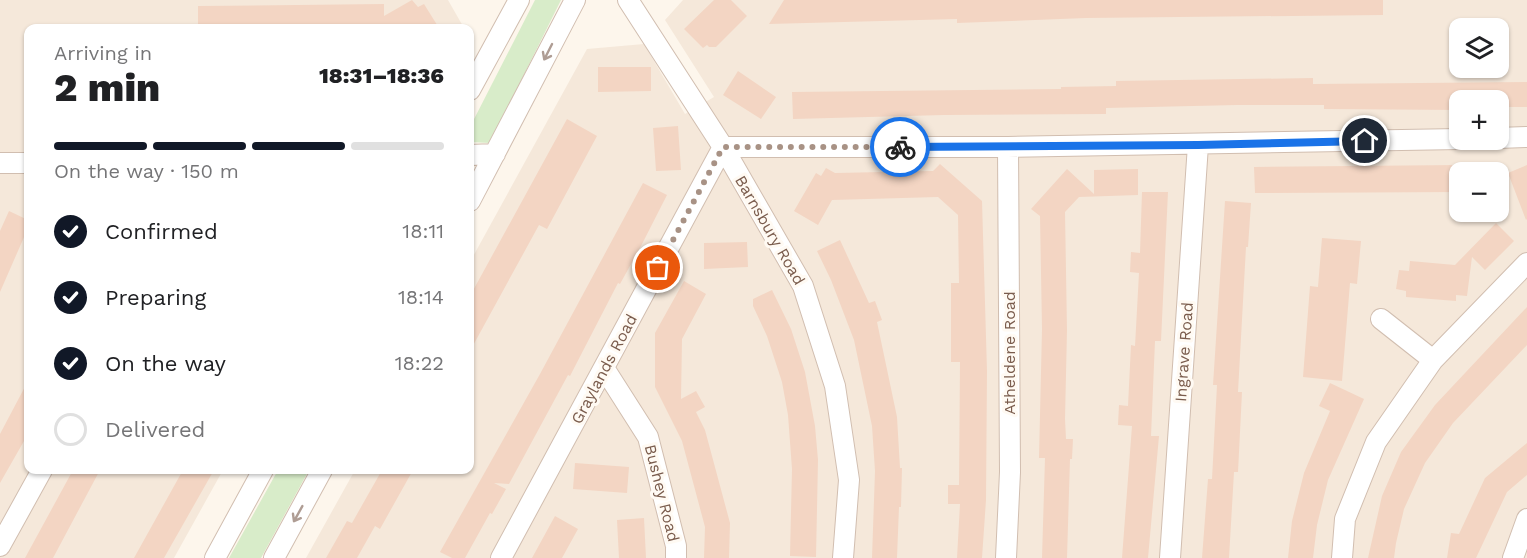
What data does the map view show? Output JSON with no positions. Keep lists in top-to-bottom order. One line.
{"streets":{"street":["Barnsbury Road","Ingrave Road","Atheldene Road","Graylands Road","Bushey Road"]},"crossings":[["Barnsbury Road","Graylands Road"],["Graylands Road","Bushey Road"]],"page":{"map_buttons":["+","−"],"heading":["2 min","Arriving in","18:31–18:36"],"bar":"On the way · 150 m","list":[["Confirmed","18:11"],["Preparing","18:14"],["On the way","18:22"],"Delivered"]}}
